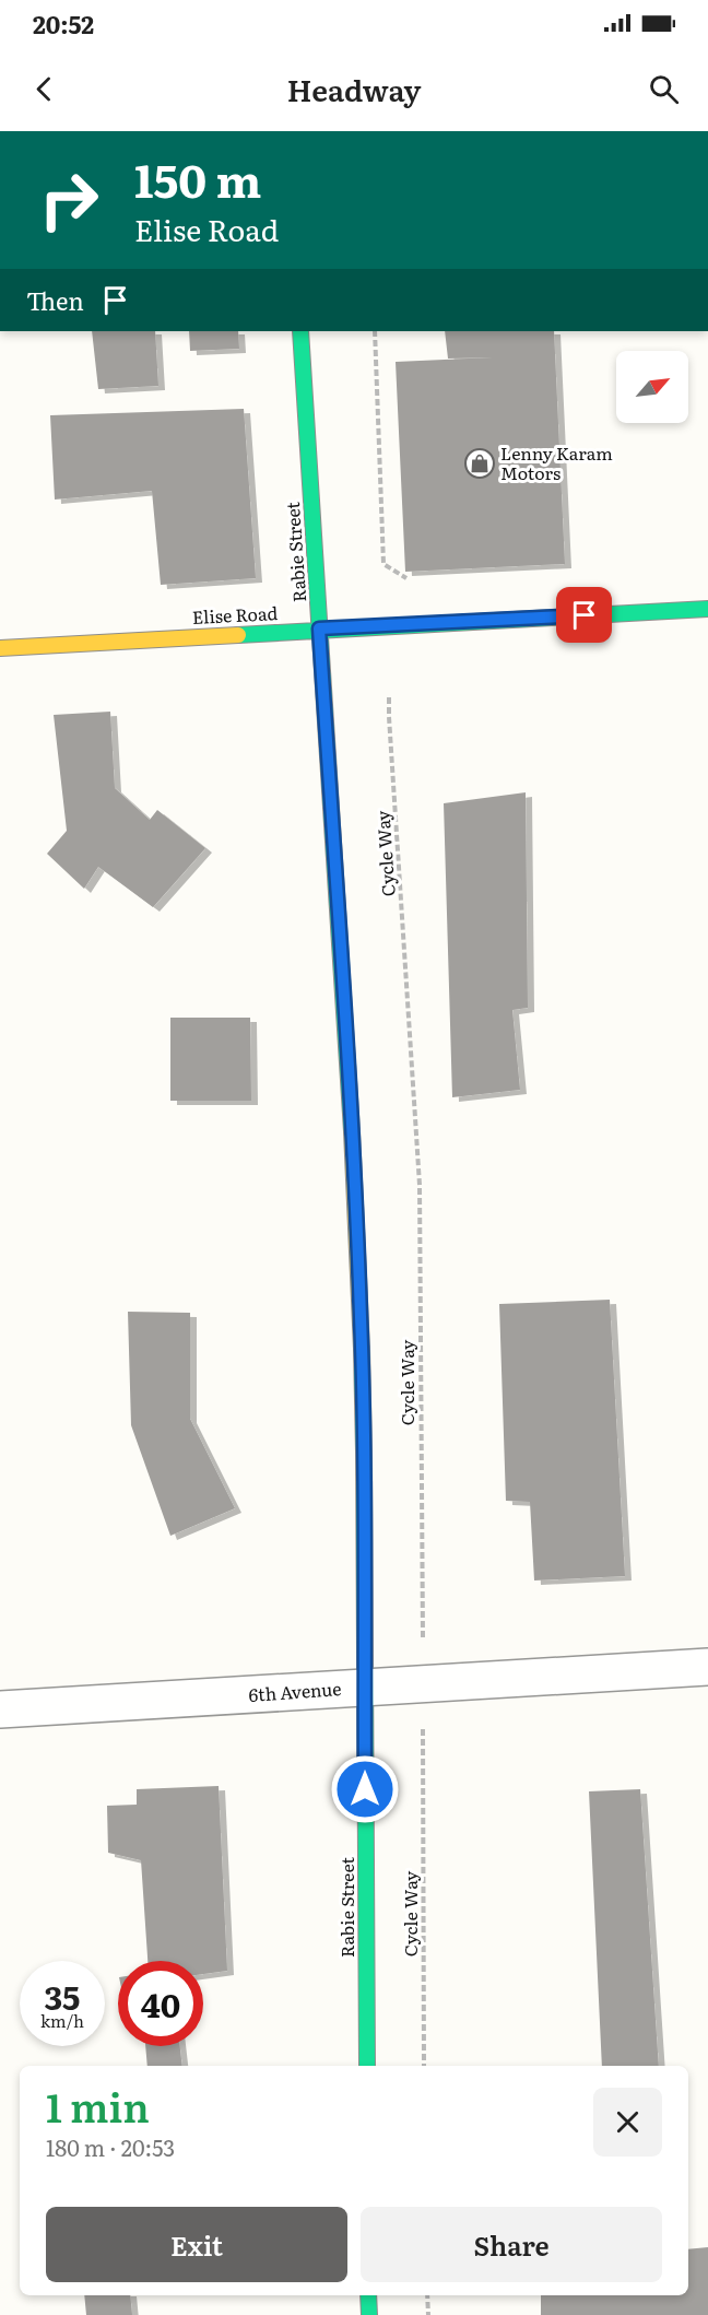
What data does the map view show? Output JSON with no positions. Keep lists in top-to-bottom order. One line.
{"streets":{"street":["Rabie Street","Elise Road","6th Avenue"],"path":["Cycle Way"]},"crossings":[["Rabie Street","Elise Road"],["Rabie Street","6th Avenue"],["Cycle Way","6th Avenue"]],"places":{"shop":["Lenny Karam Motors"]},"north":"top right","page":{"status":"20:52","header":"Headway","turn":["150 m","Elise Road"],"then":"Then","speed":"35 km/h","limit":"40","heading":["1 min","180 m · 20:53"],"buttons":["Exit","Share"]}}
